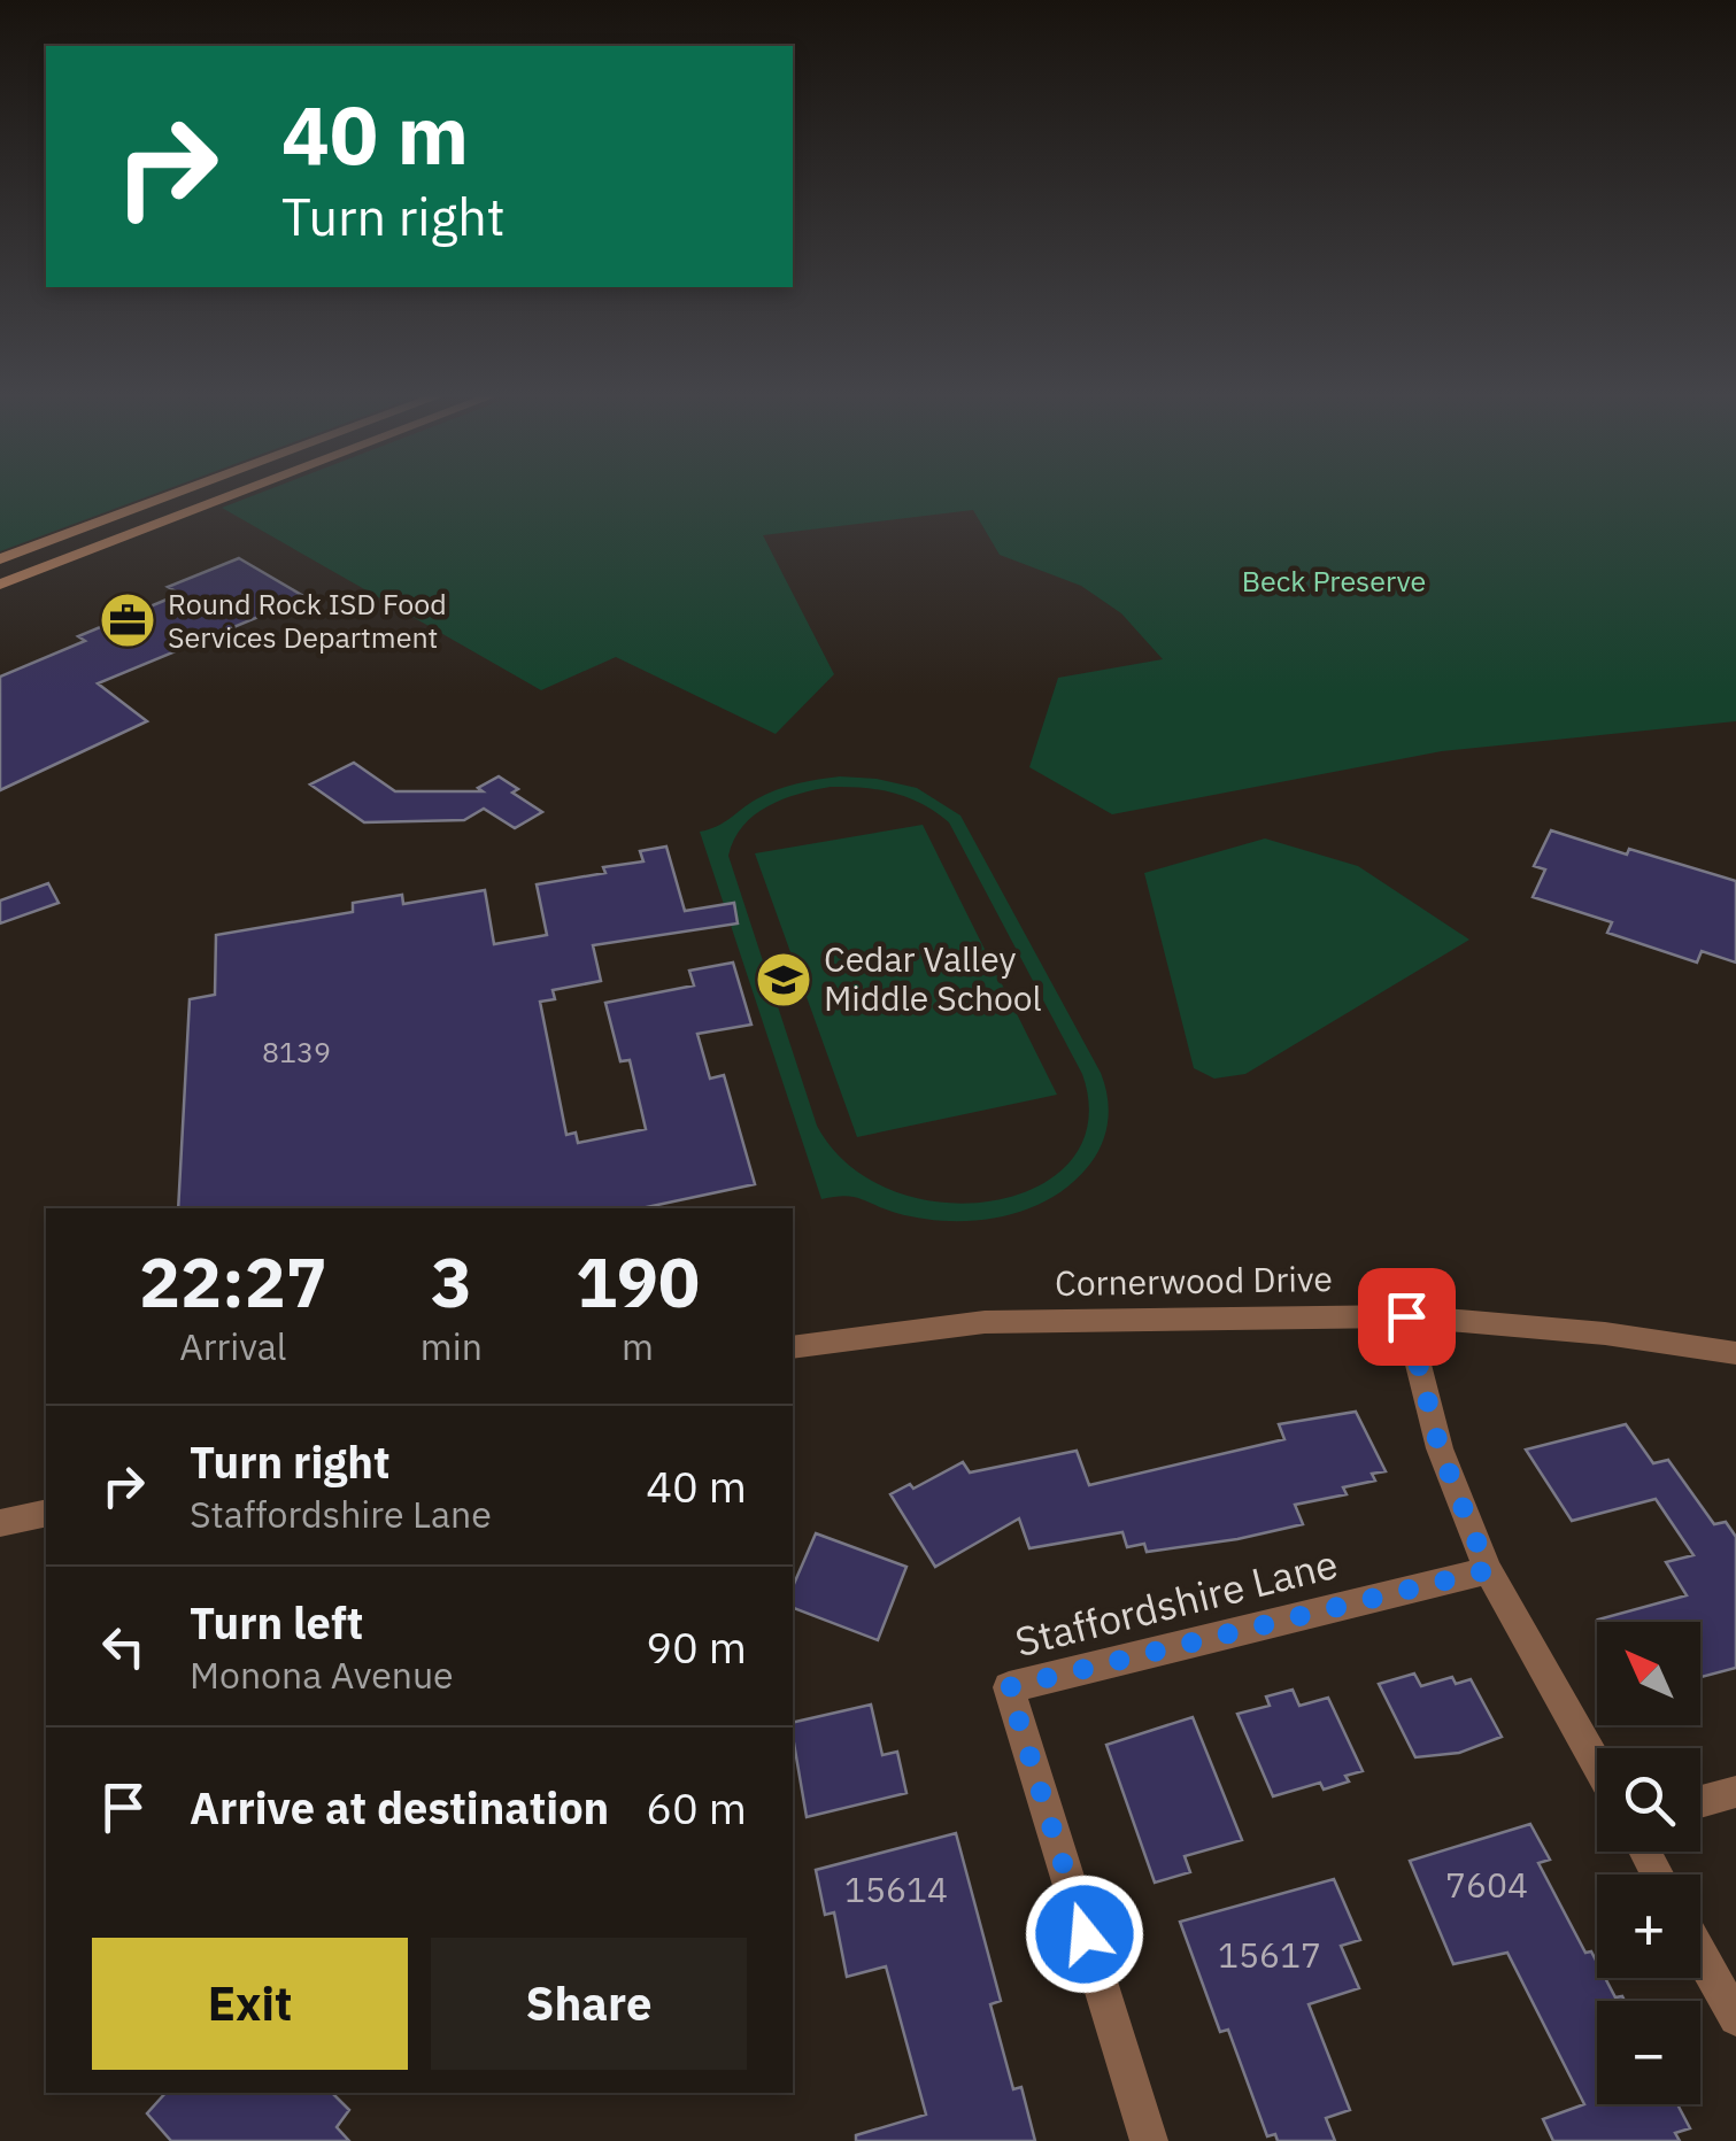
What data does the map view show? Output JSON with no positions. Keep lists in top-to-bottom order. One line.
{"streets":{"street":["Cornerwood Drive","Staffordshire Lane"]},"parks":["Beck Preserve"],"places":{"office":["Round Rock ISD Food Services Department"],"school or university":["Cedar Valley Middle School"]},"house_numbers":["8139","7604","15614","15617"],"north":"top left","page":{"turn":["40 m","Turn right"],"eta":["22:27","Arrival","3","min","190","m"],"list":[{"name":"Turn right","note":"Staffordshire Lane","value":"40 m"},{"name":"Turn left","note":"Monona Avenue","value":"90 m"},{"name":"Arrive at destination","value":"60 m"}],"map_buttons":["+","−"],"buttons":["Exit","Share"]}}
